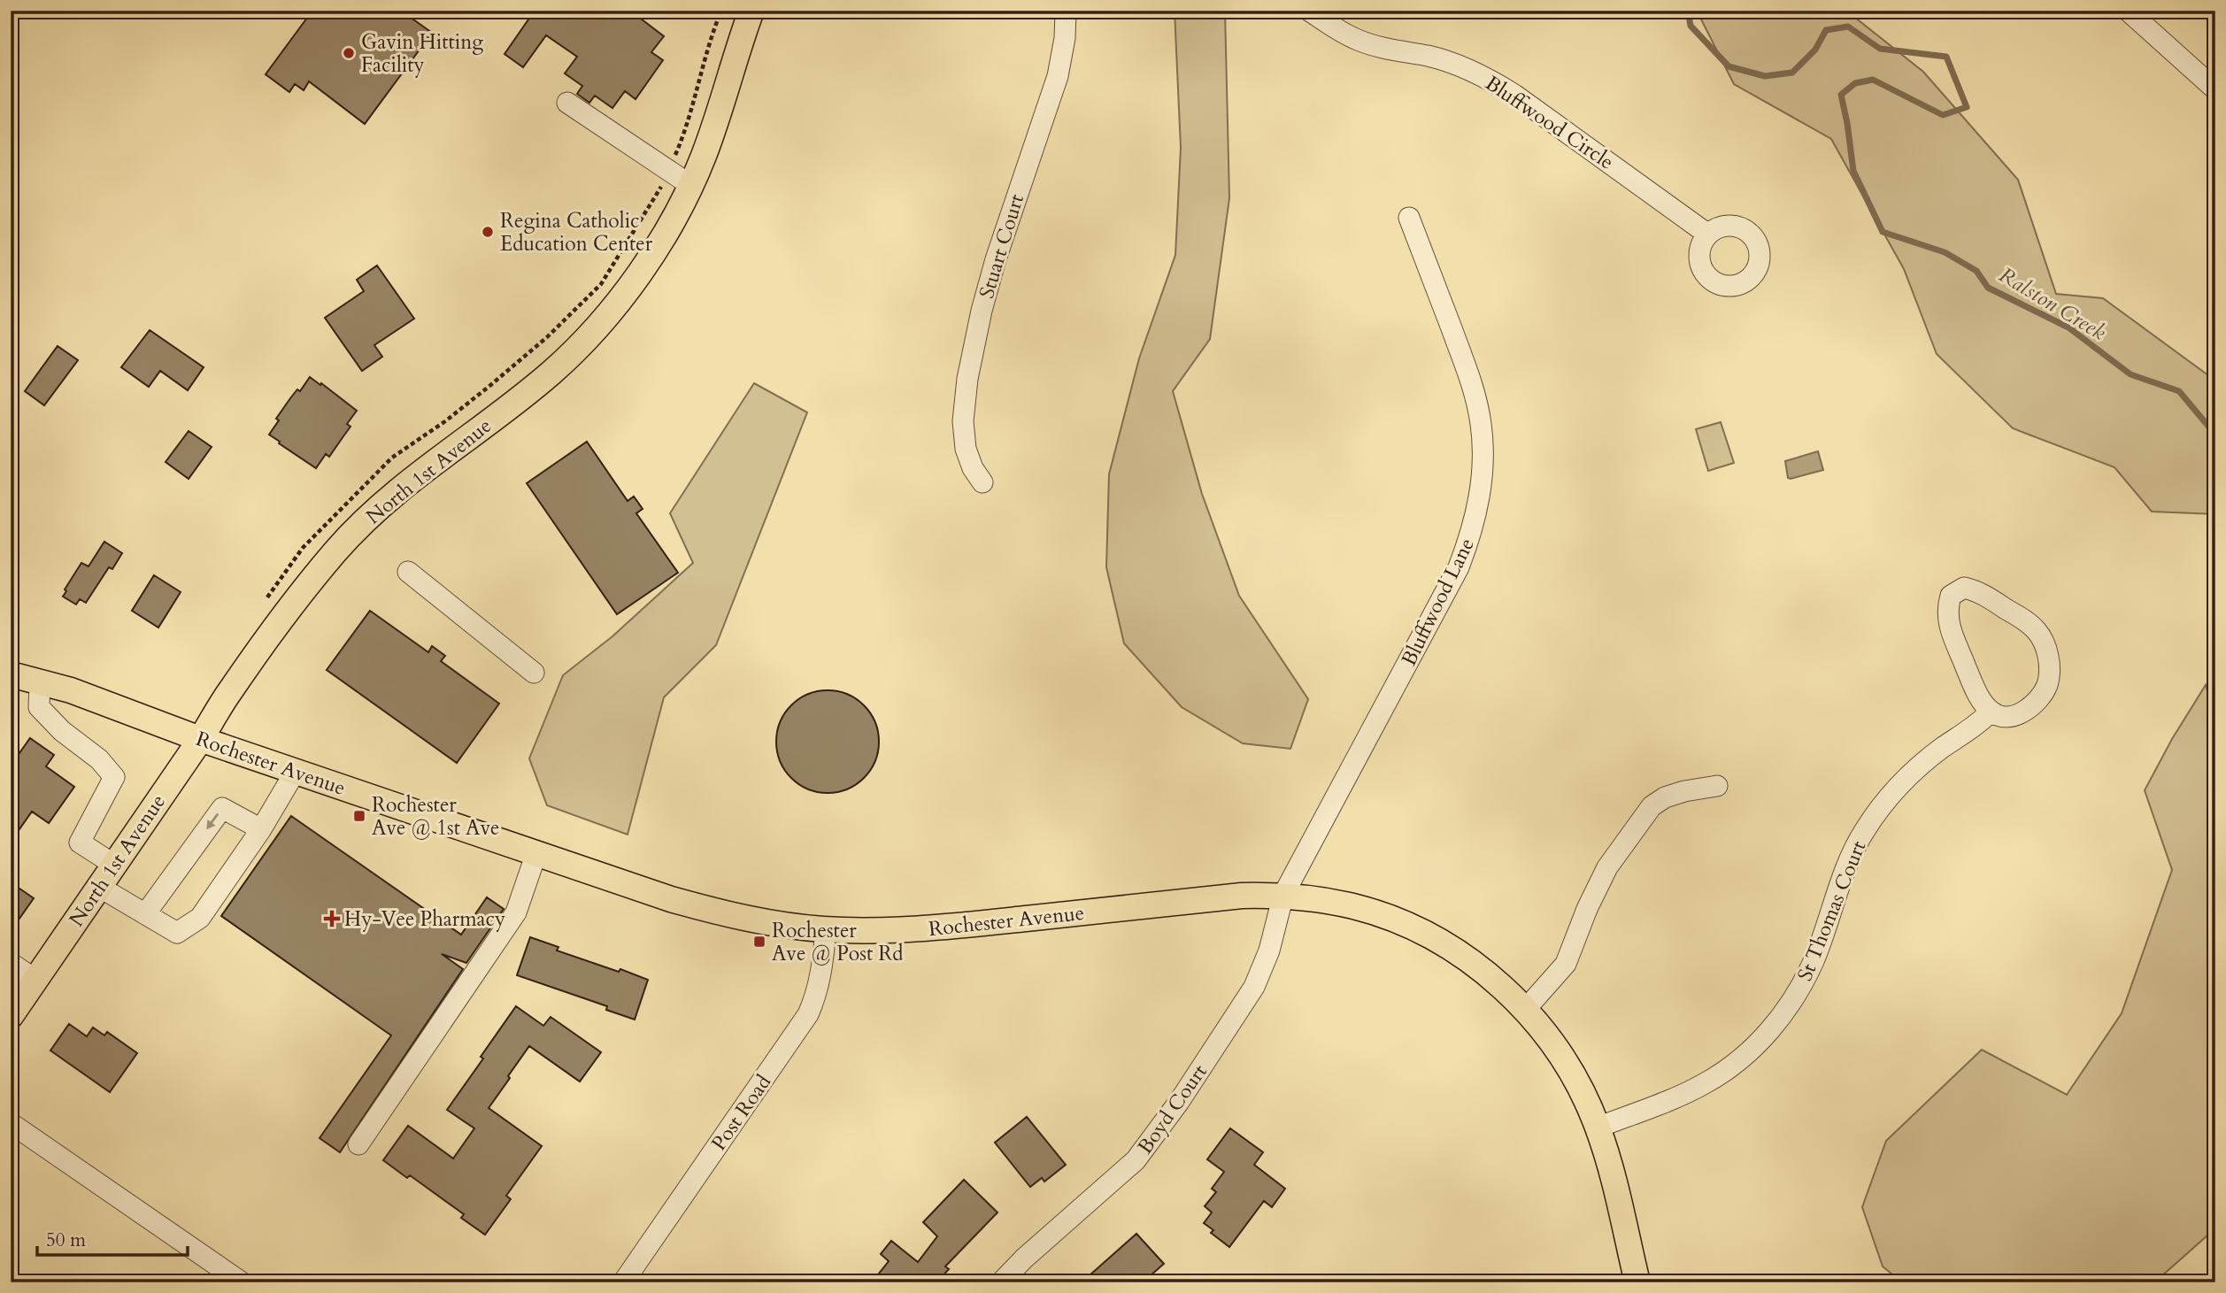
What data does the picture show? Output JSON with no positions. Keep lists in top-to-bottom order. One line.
{"streets":{"main road":["North 1st Avenue","Rochester Avenue"],"street":["Bluffwood Circle","Stuart Court","Bluffwood Lane","St Thomas Court","Boyd Court","Post Road"]},"crossings":[["North 1st Avenue","Rochester Avenue"],["Bluffwood Lane","Rochester Avenue"],["Bluffwood Lane","Boyd Court"],["Rochester Avenue","St Thomas Court"],["Rochester Avenue","Boyd Court"],["Rochester Avenue","Post Road"]],"water":["Ralston Creek"],"places":{"other":["Gavin Hitting Facility","Regina Catholic Education Center"],"transit":["Rochester Ave @ 1st Ave","Rochester Ave @ Post Rd"],"health":["Hy-Vee Pharmacy"]},"scale_bar":"50 m"}
